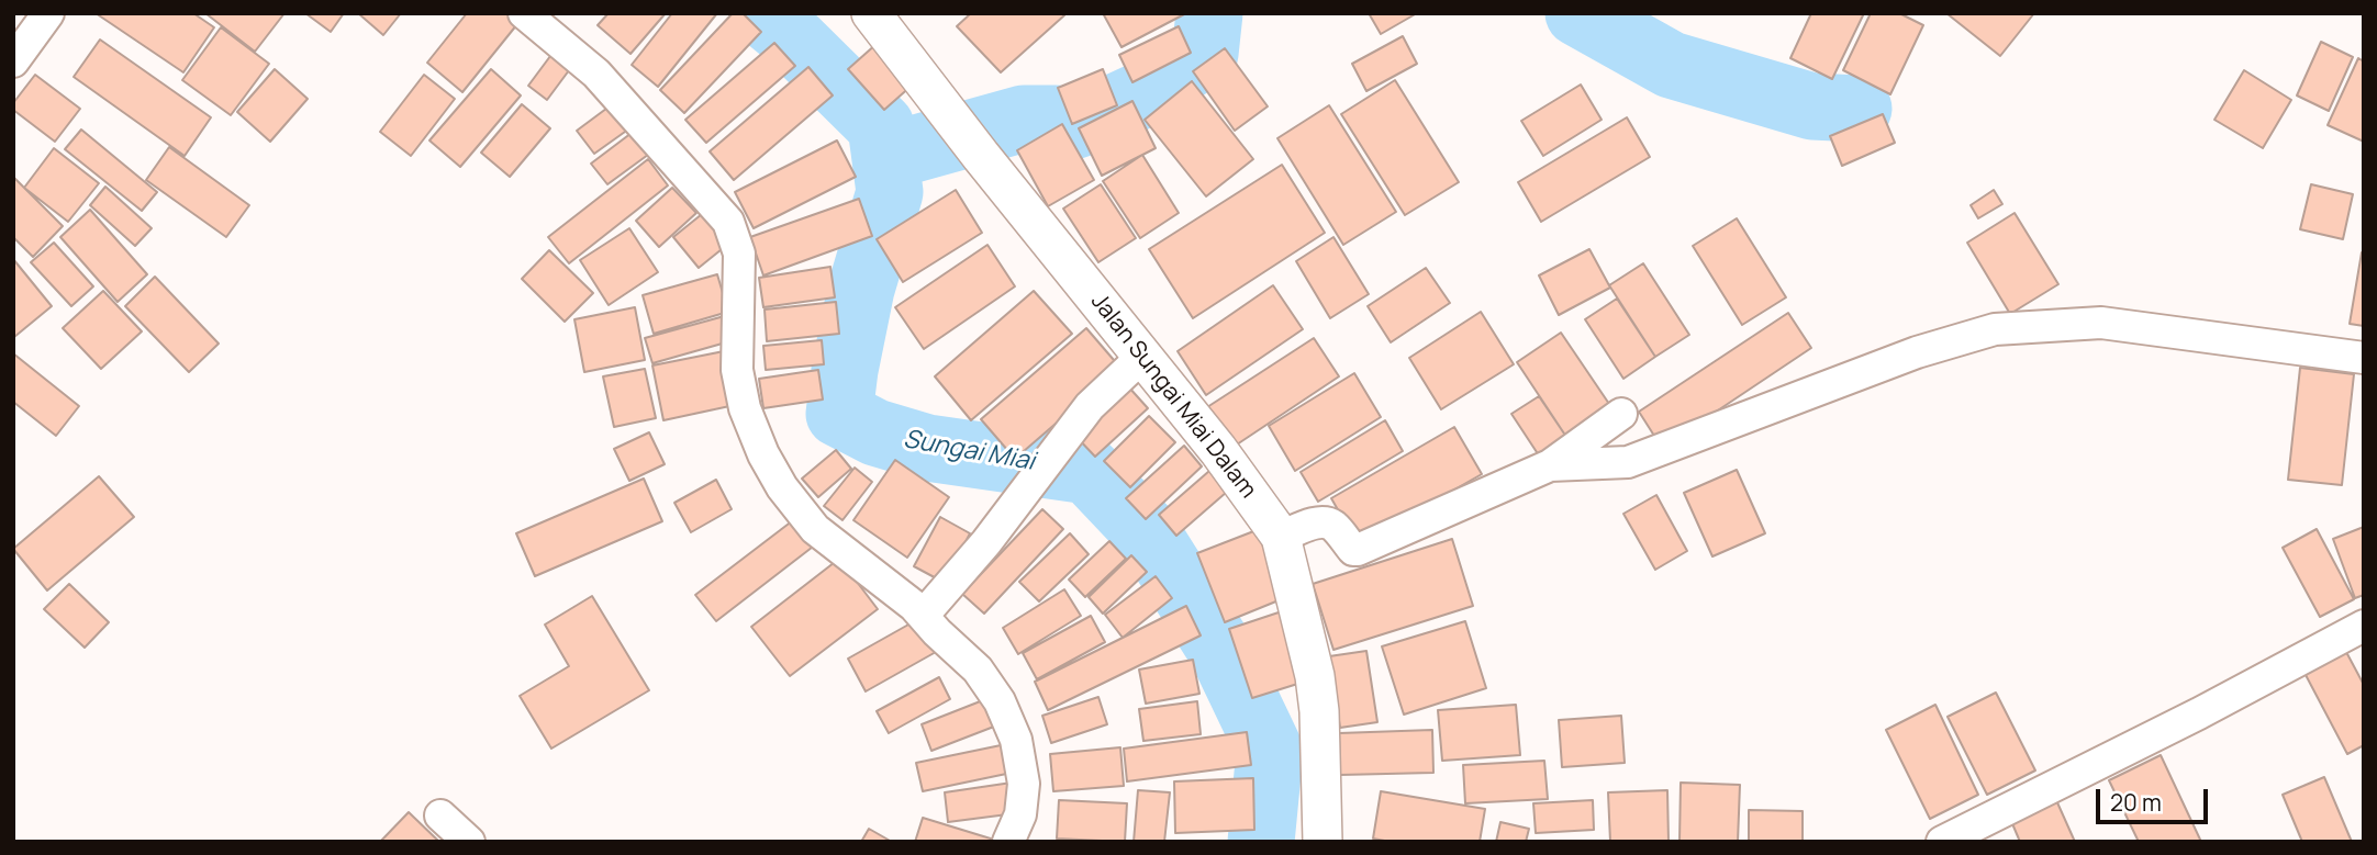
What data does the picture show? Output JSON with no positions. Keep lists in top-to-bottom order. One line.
{"streets":{"street":["Jalan Sungai Miai Dalam"]},"water":["Sungai Miai"],"scale_bar":"20 m"}
